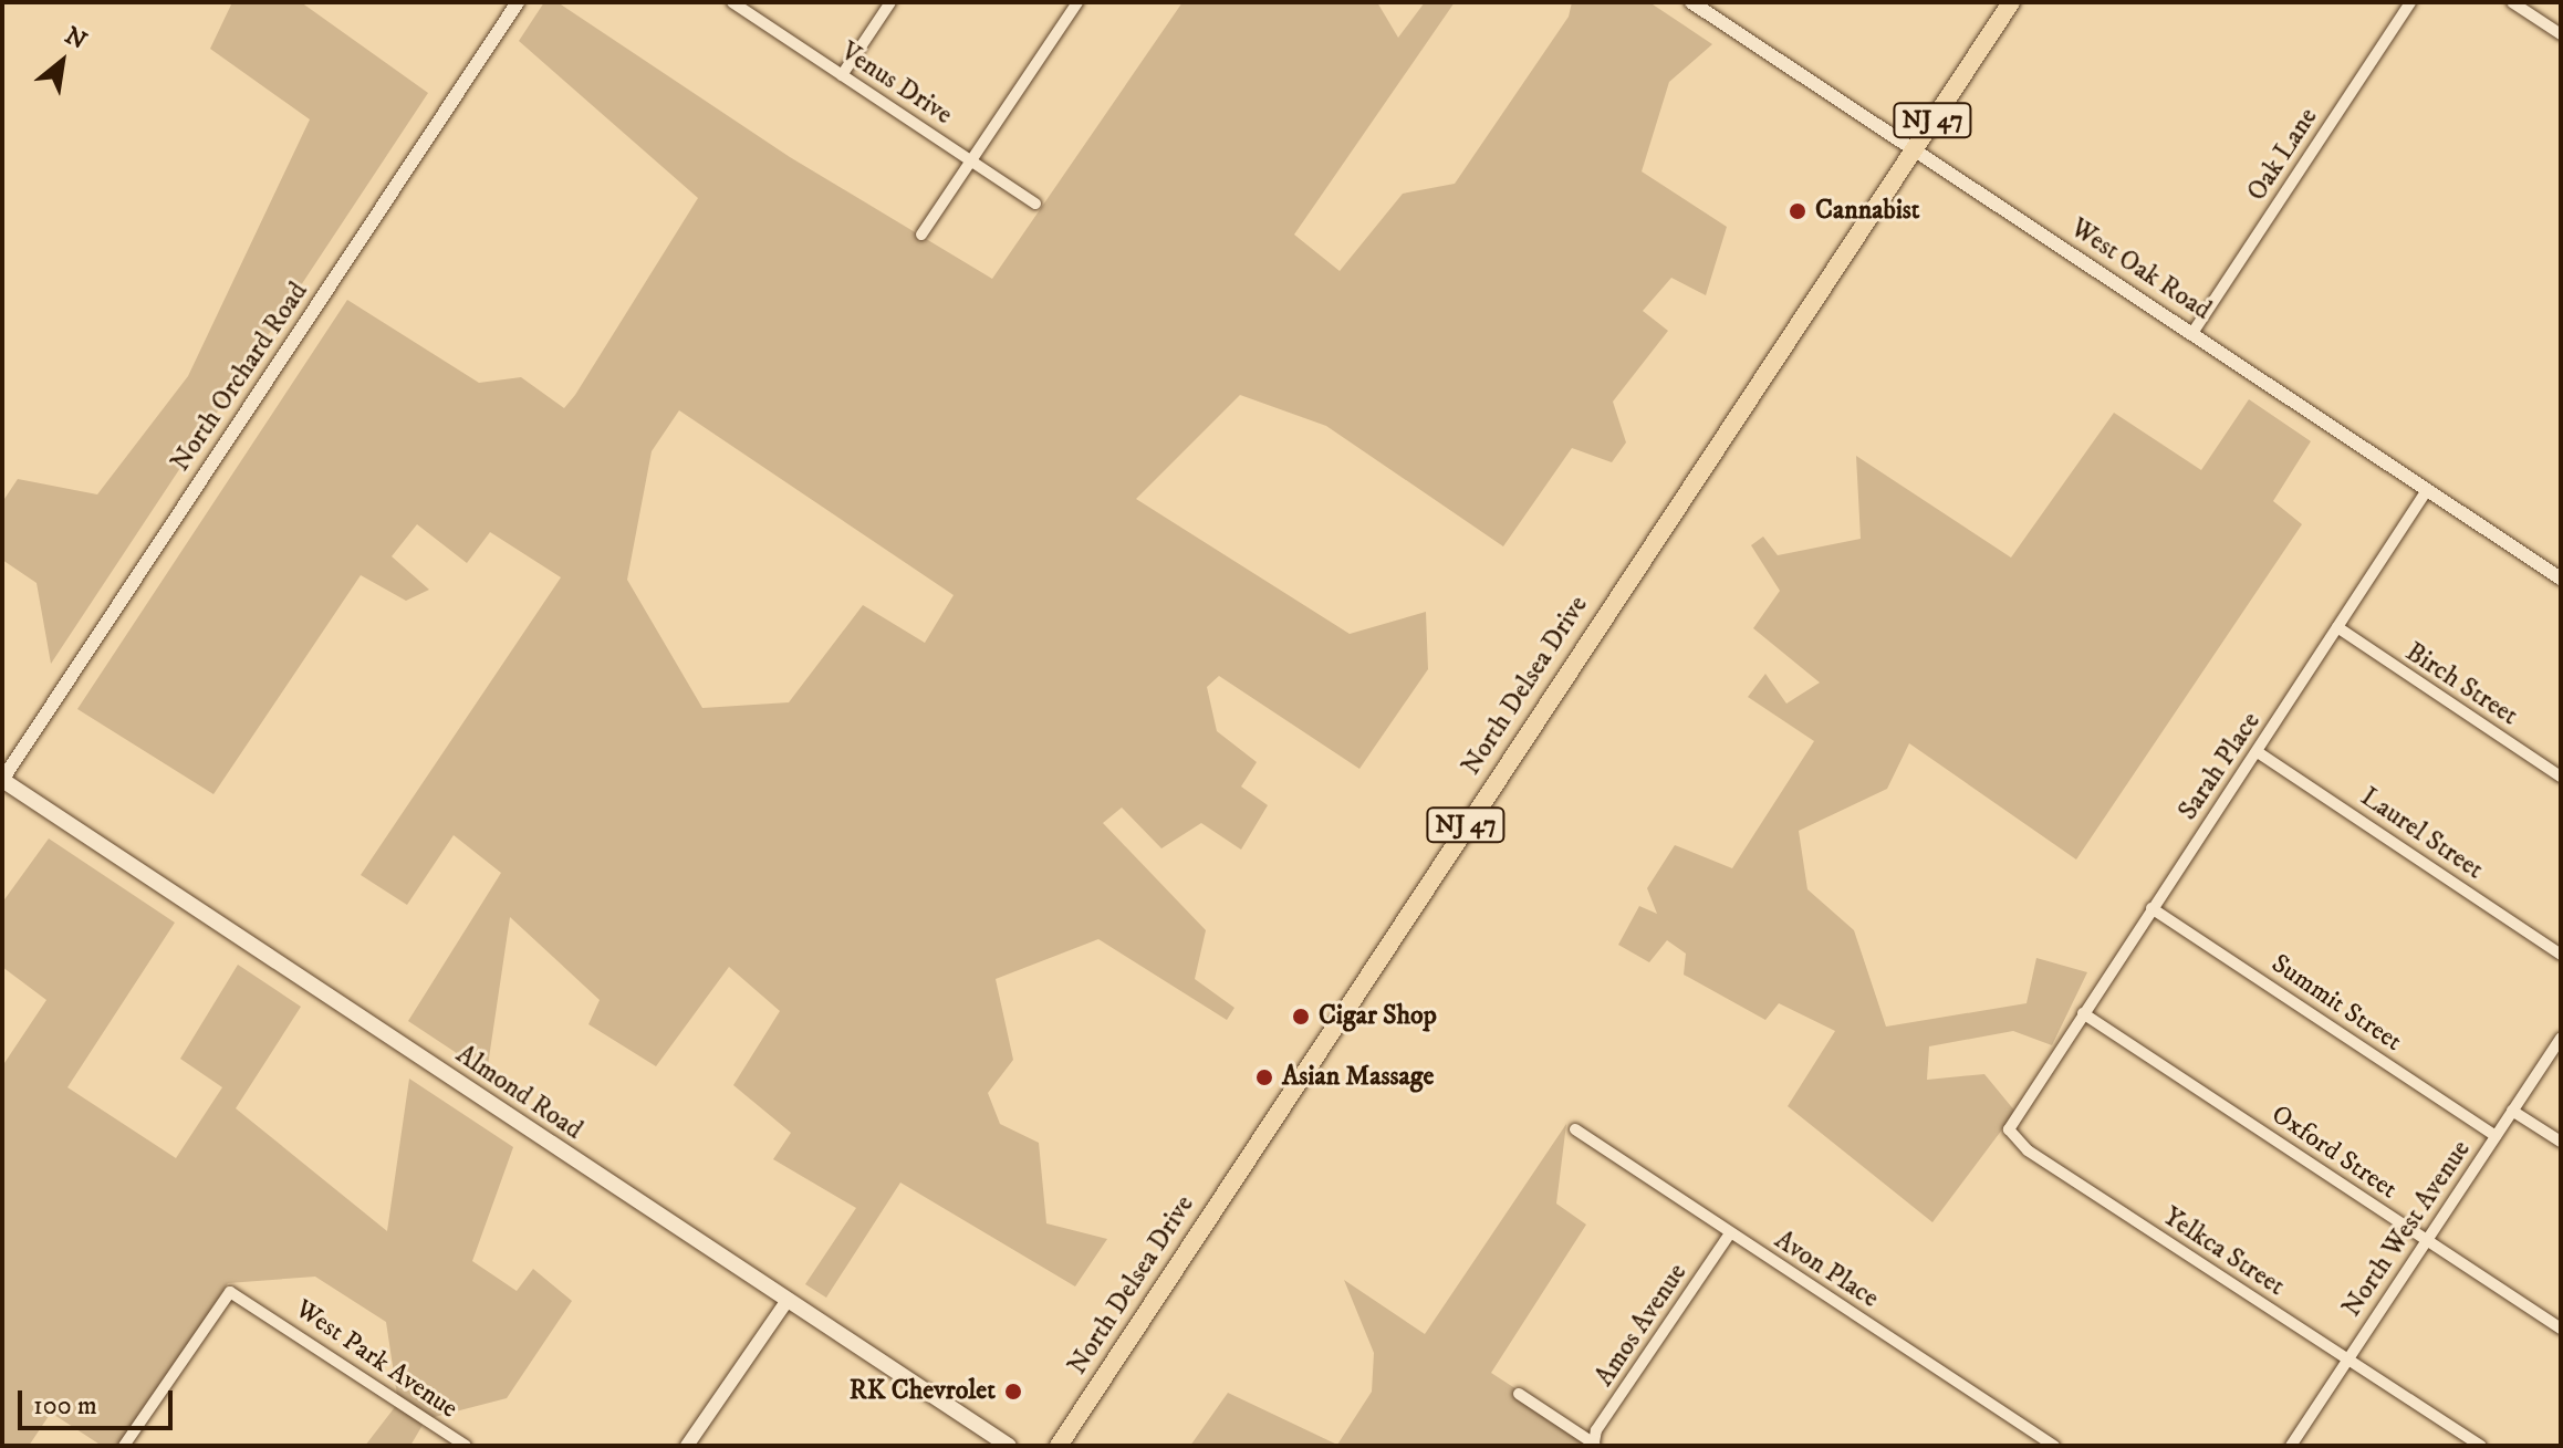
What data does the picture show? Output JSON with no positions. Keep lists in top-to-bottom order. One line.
{"streets":{"main road":["NJ 47","North Delsea Drive","Almond Road"],"street":["Venus Drive","Oak Lane","West Oak Road","North Orchard Road","Birch Street","Sarah Place","Laurel Street","Summit Street","Oxford Street","North West Avenue","Yelkca Street","Avon Place","Amos Avenue","West Park Avenue"]},"crossings":[["Oak Lane","West Oak Road"],["West Oak Road","North Delsea Drive"],["West Oak Road","Sarah Place"],["North Orchard Road","Almond Road"],["Birch Street","Sarah Place"],["Sarah Place","Laurel Street"],["Sarah Place","Summit Street"],["Sarah Place","Oxford Street"],["Sarah Place","Yelkca Street"],["Summit Street","North West Avenue"],["Oxford Street","North West Avenue"],["North West Avenue","Yelkca Street"],["Avon Place","Amos Avenue"]],"places":["Cannabist","Cigar Shop","Asian Massage","RK Chevrolet"],"scale_bar":"100 m","north":"top right"}
